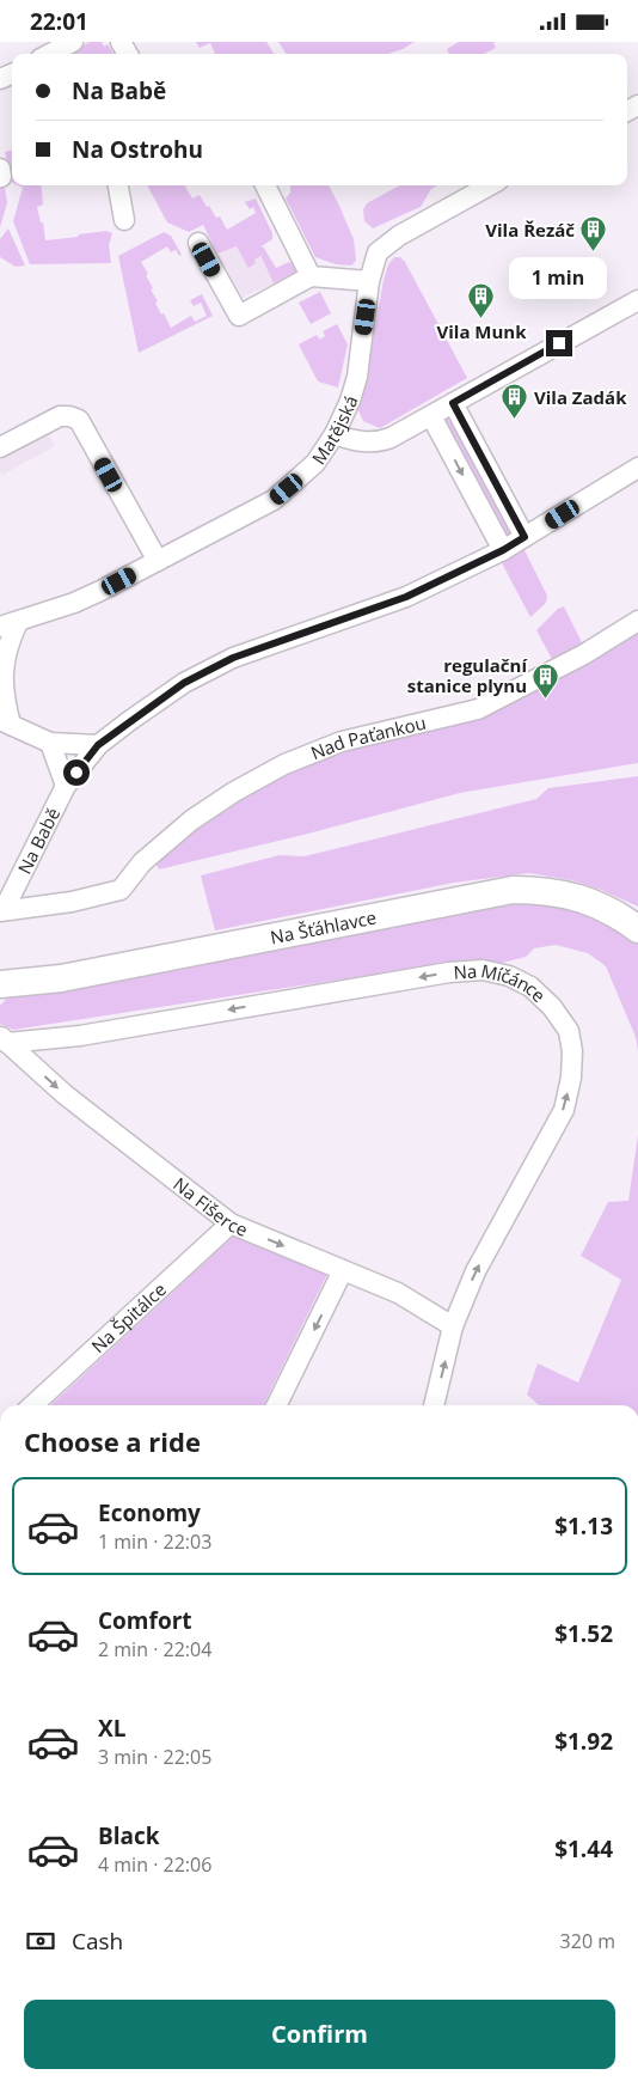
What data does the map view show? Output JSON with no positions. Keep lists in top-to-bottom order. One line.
{"streets":{"street":["Matějská","Nad Paťankou","Na Babě","Na Šťáhlavce","Na Míčánce","Na Fišerce","Na Špitálce"]},"crossings":[["Nad Paťankou","Na Babě"],["Na Míčánce","Na Fišerce"],["Na Fišerce","Na Špitálce"]],"one_way":["Na Fišerce"],"places":{"building":["Vila Řezáč","Vila Munk","Vila Zadák","regulační stanice plynu"]},"page":{"status":"22:01","banner":["Na Babě","Na Ostrohu"],"bubble":"1 min","heading":"Choose a ride","list":[{"name":"Economy","note":"1 min · 22:03","value":"$1.13"},{"name":"Comfort","note":"2 min · 22:04","value":"$1.52"},{"name":"XL","note":"3 min · 22:05","value":"$1.92"},{"name":"Black","note":"4 min · 22:06","value":"$1.44"}],"pay":["Cash","320 m"],"buttons":"Confirm"}}
